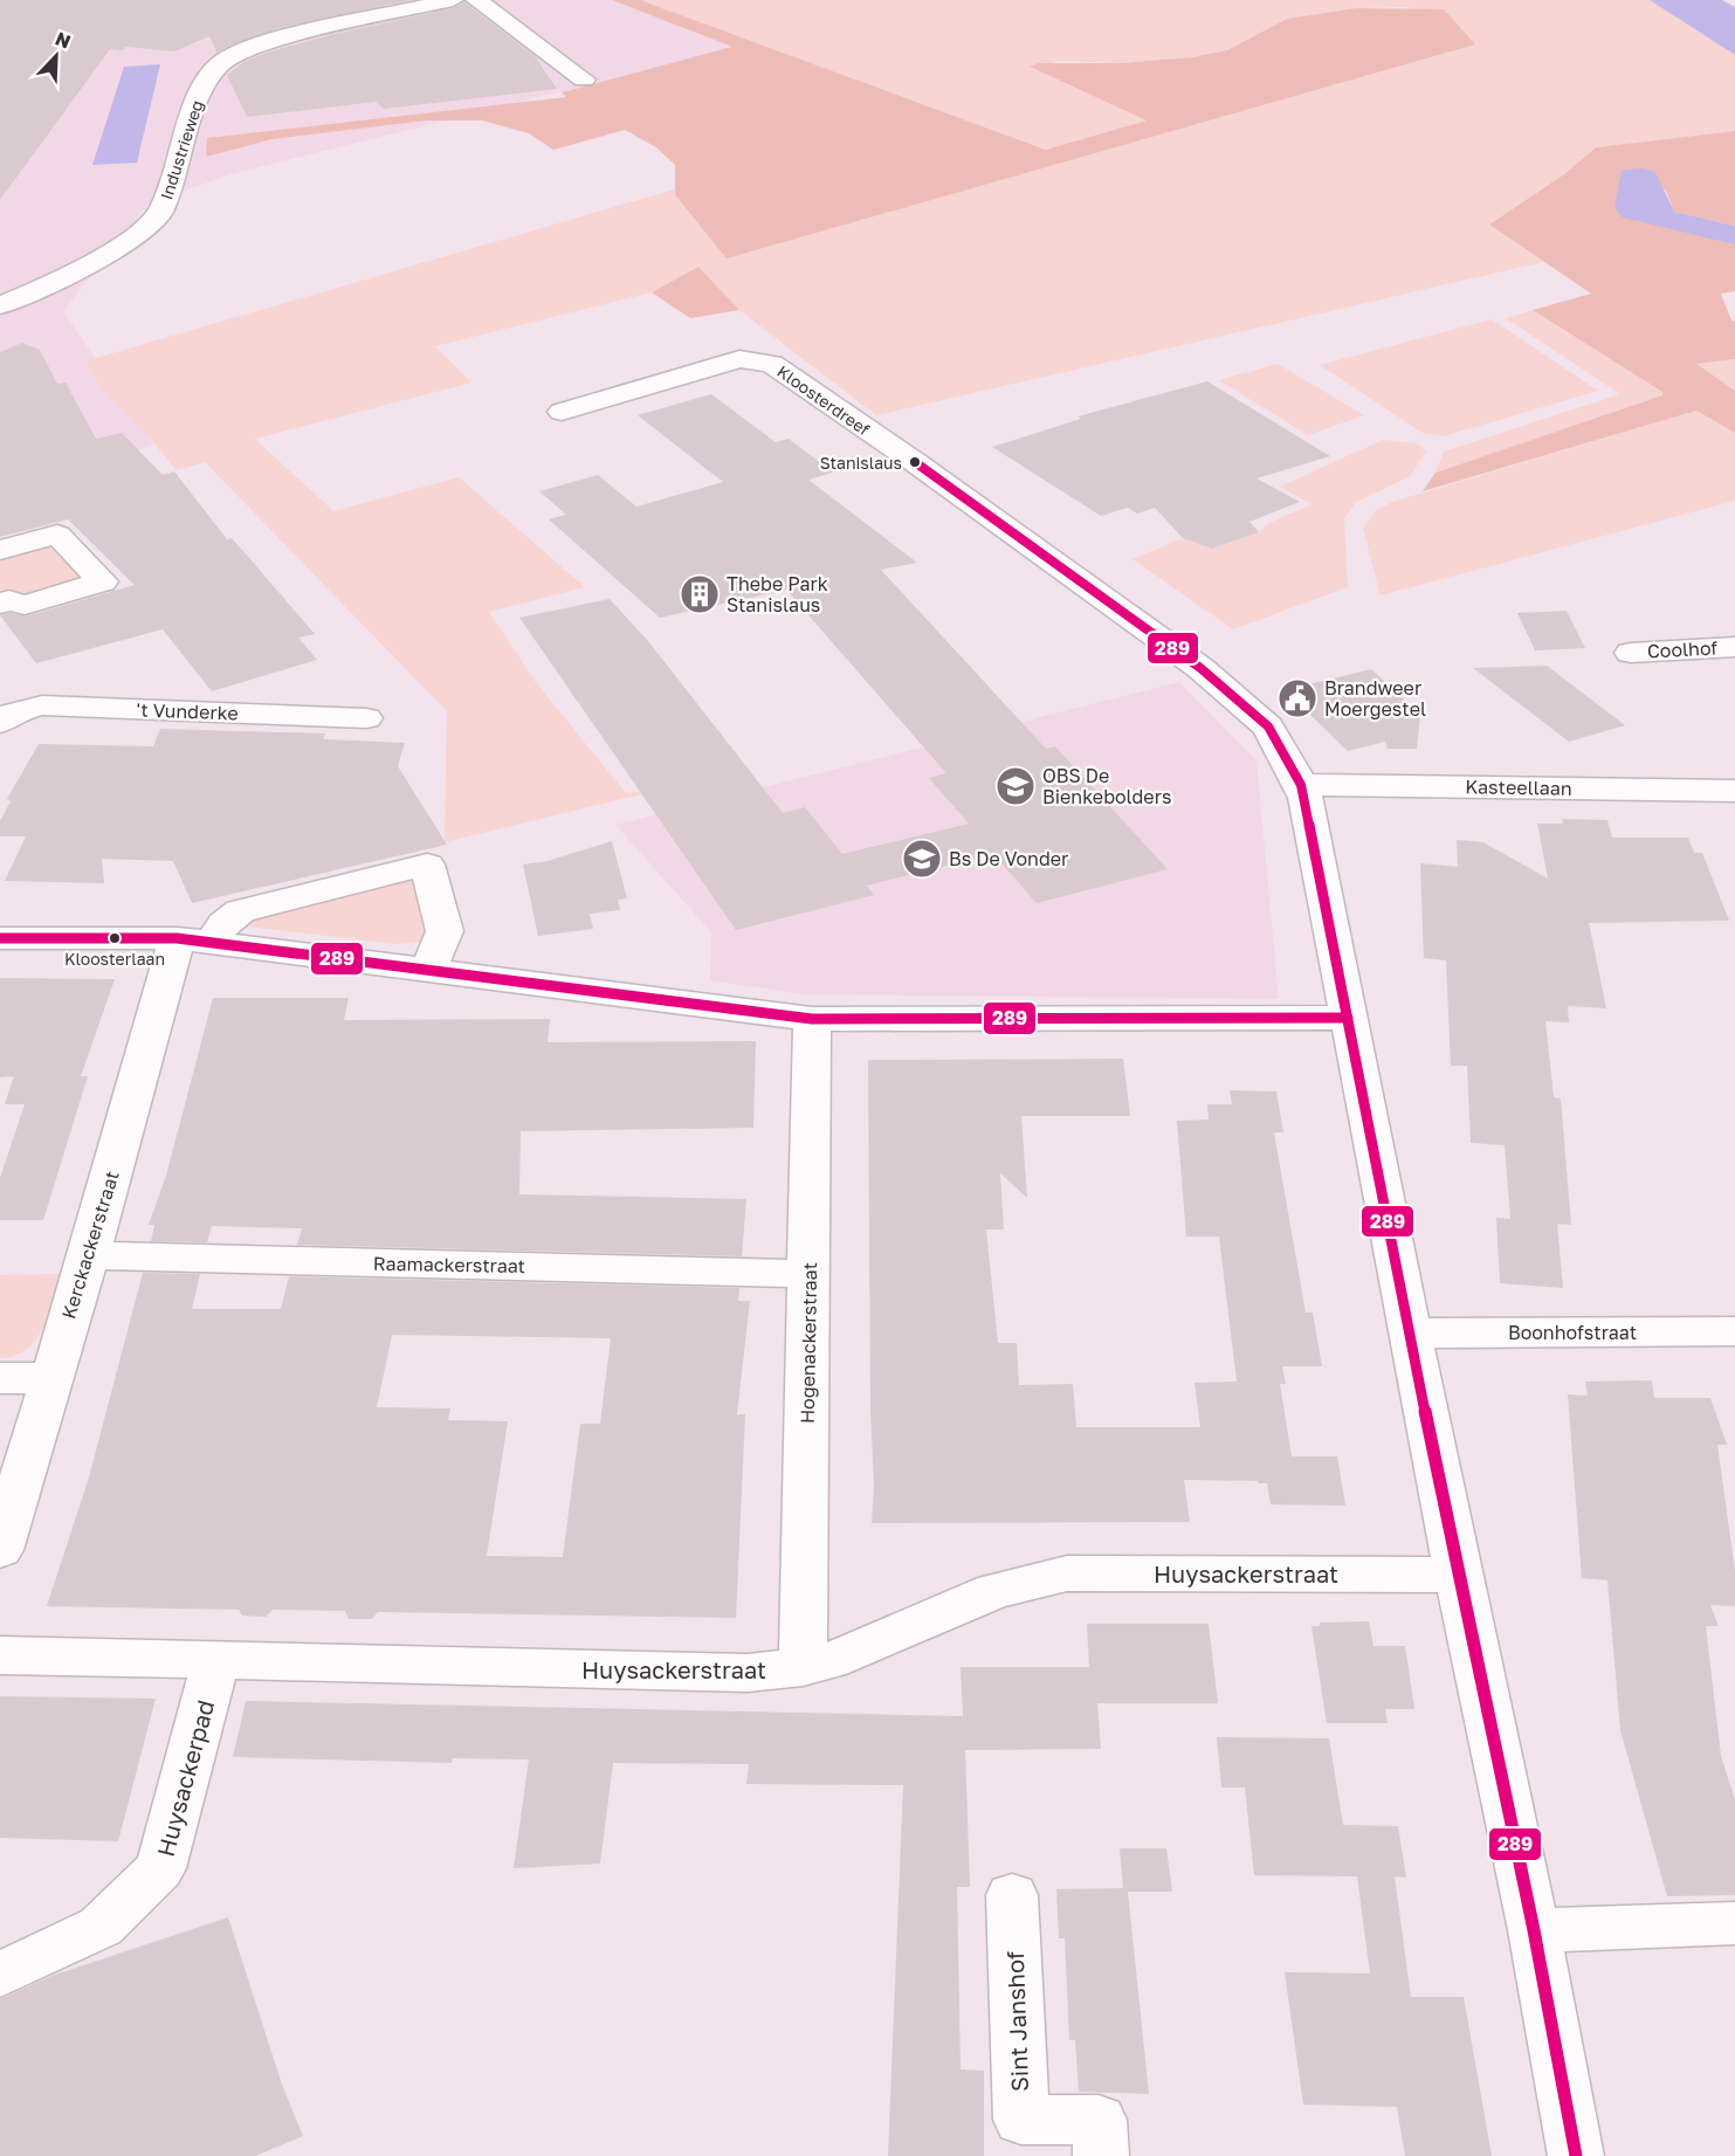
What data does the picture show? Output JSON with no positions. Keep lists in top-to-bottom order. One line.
{"streets":{"street":["Industrieweg","Kloosterdreef","Coolhof","'t Vunderke","Kasteellaan","Kerckackerstraat","Raamackerstraat","Boonhofstraat","Hogenackerstraat","Huysackerstraat","Huysackerpad","Sint Janshof"]},"crossings":[["Kloosterdreef","Kasteellaan"],["Kerckackerstraat","Raamackerstraat"],["Raamackerstraat","Hogenackerstraat"],["Hogenackerstraat","Huysackerstraat"],["Huysackerstraat","Huysackerpad"]],"places":{"other":["Stanislaus","Kloosterlaan"],"building":["Thebe Park Stanislaus"],"public building":["Brandweer Moergestel"],"school or university":["OBS De Bienkebolders","Bs De Vonder"]},"lines":["transit line 289"],"north":"top right"}
